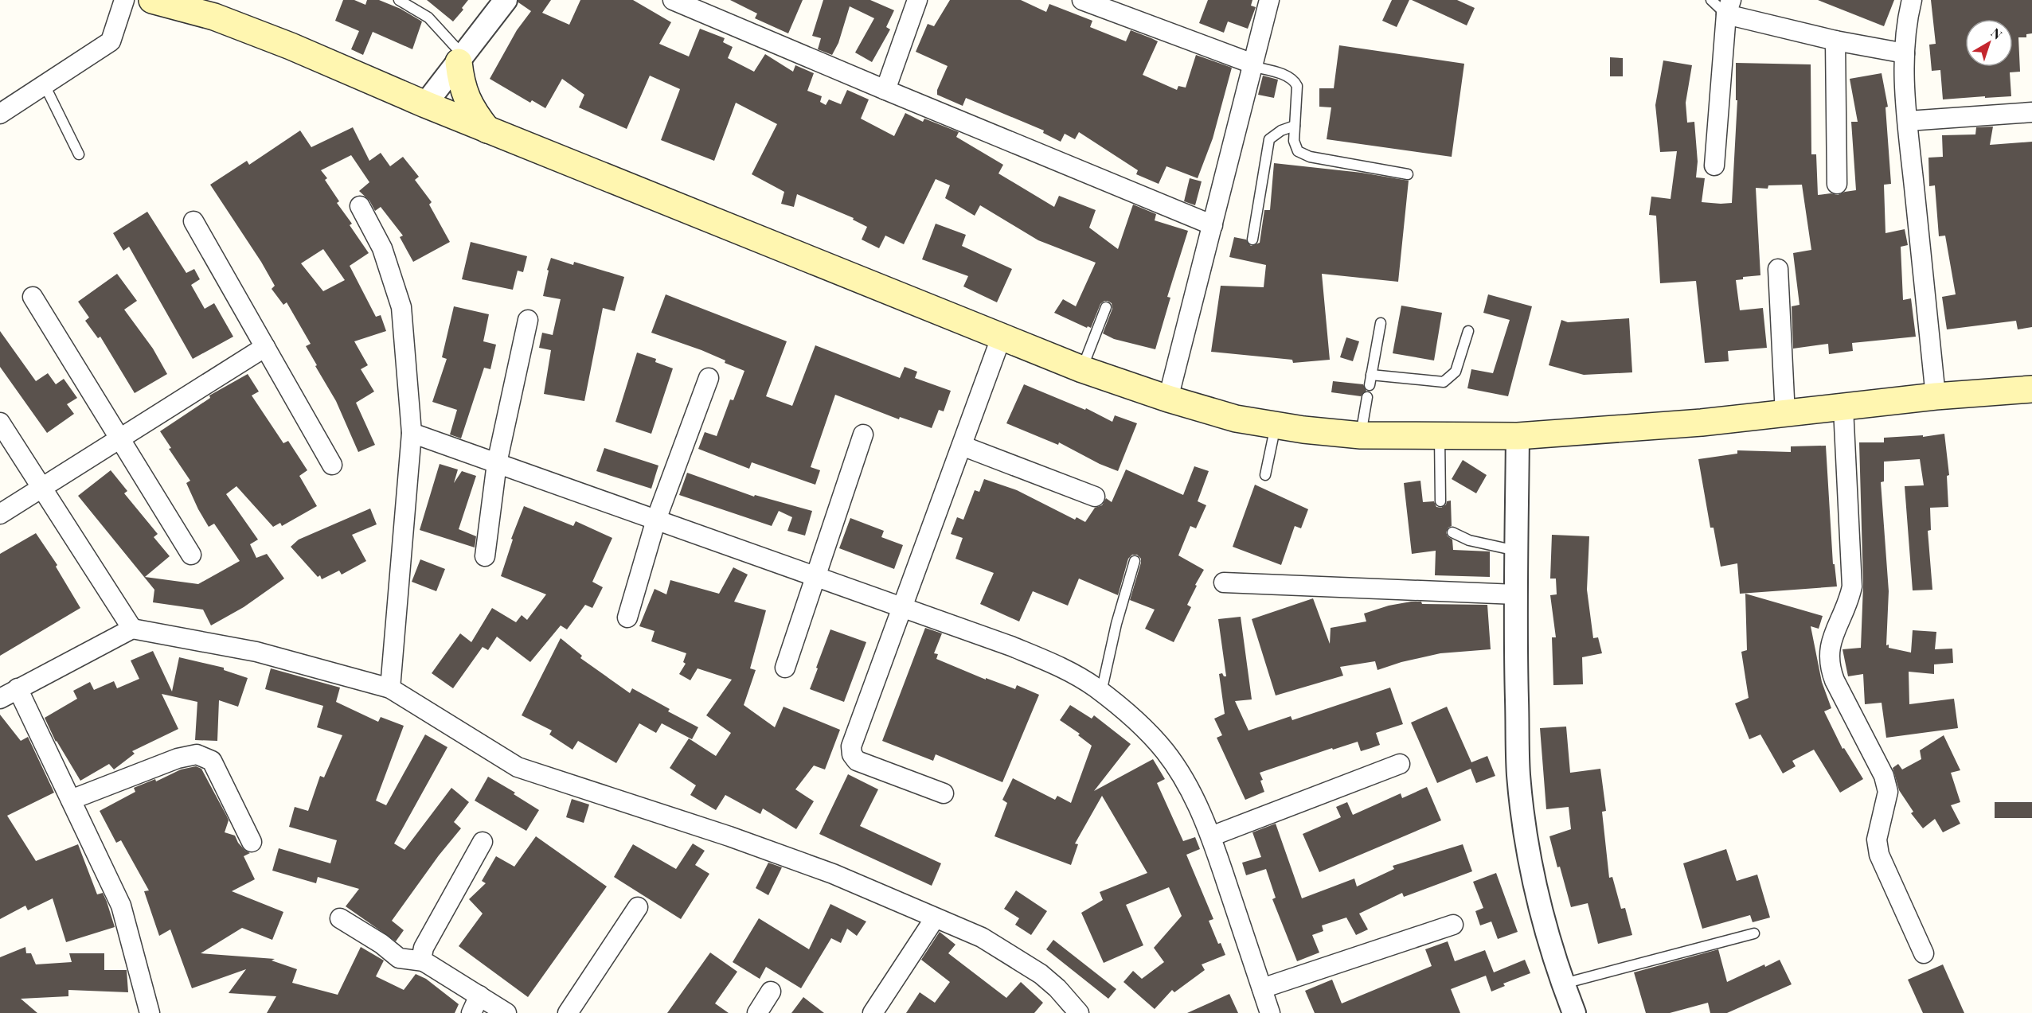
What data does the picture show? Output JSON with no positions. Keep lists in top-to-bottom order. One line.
{"north":"top right"}
